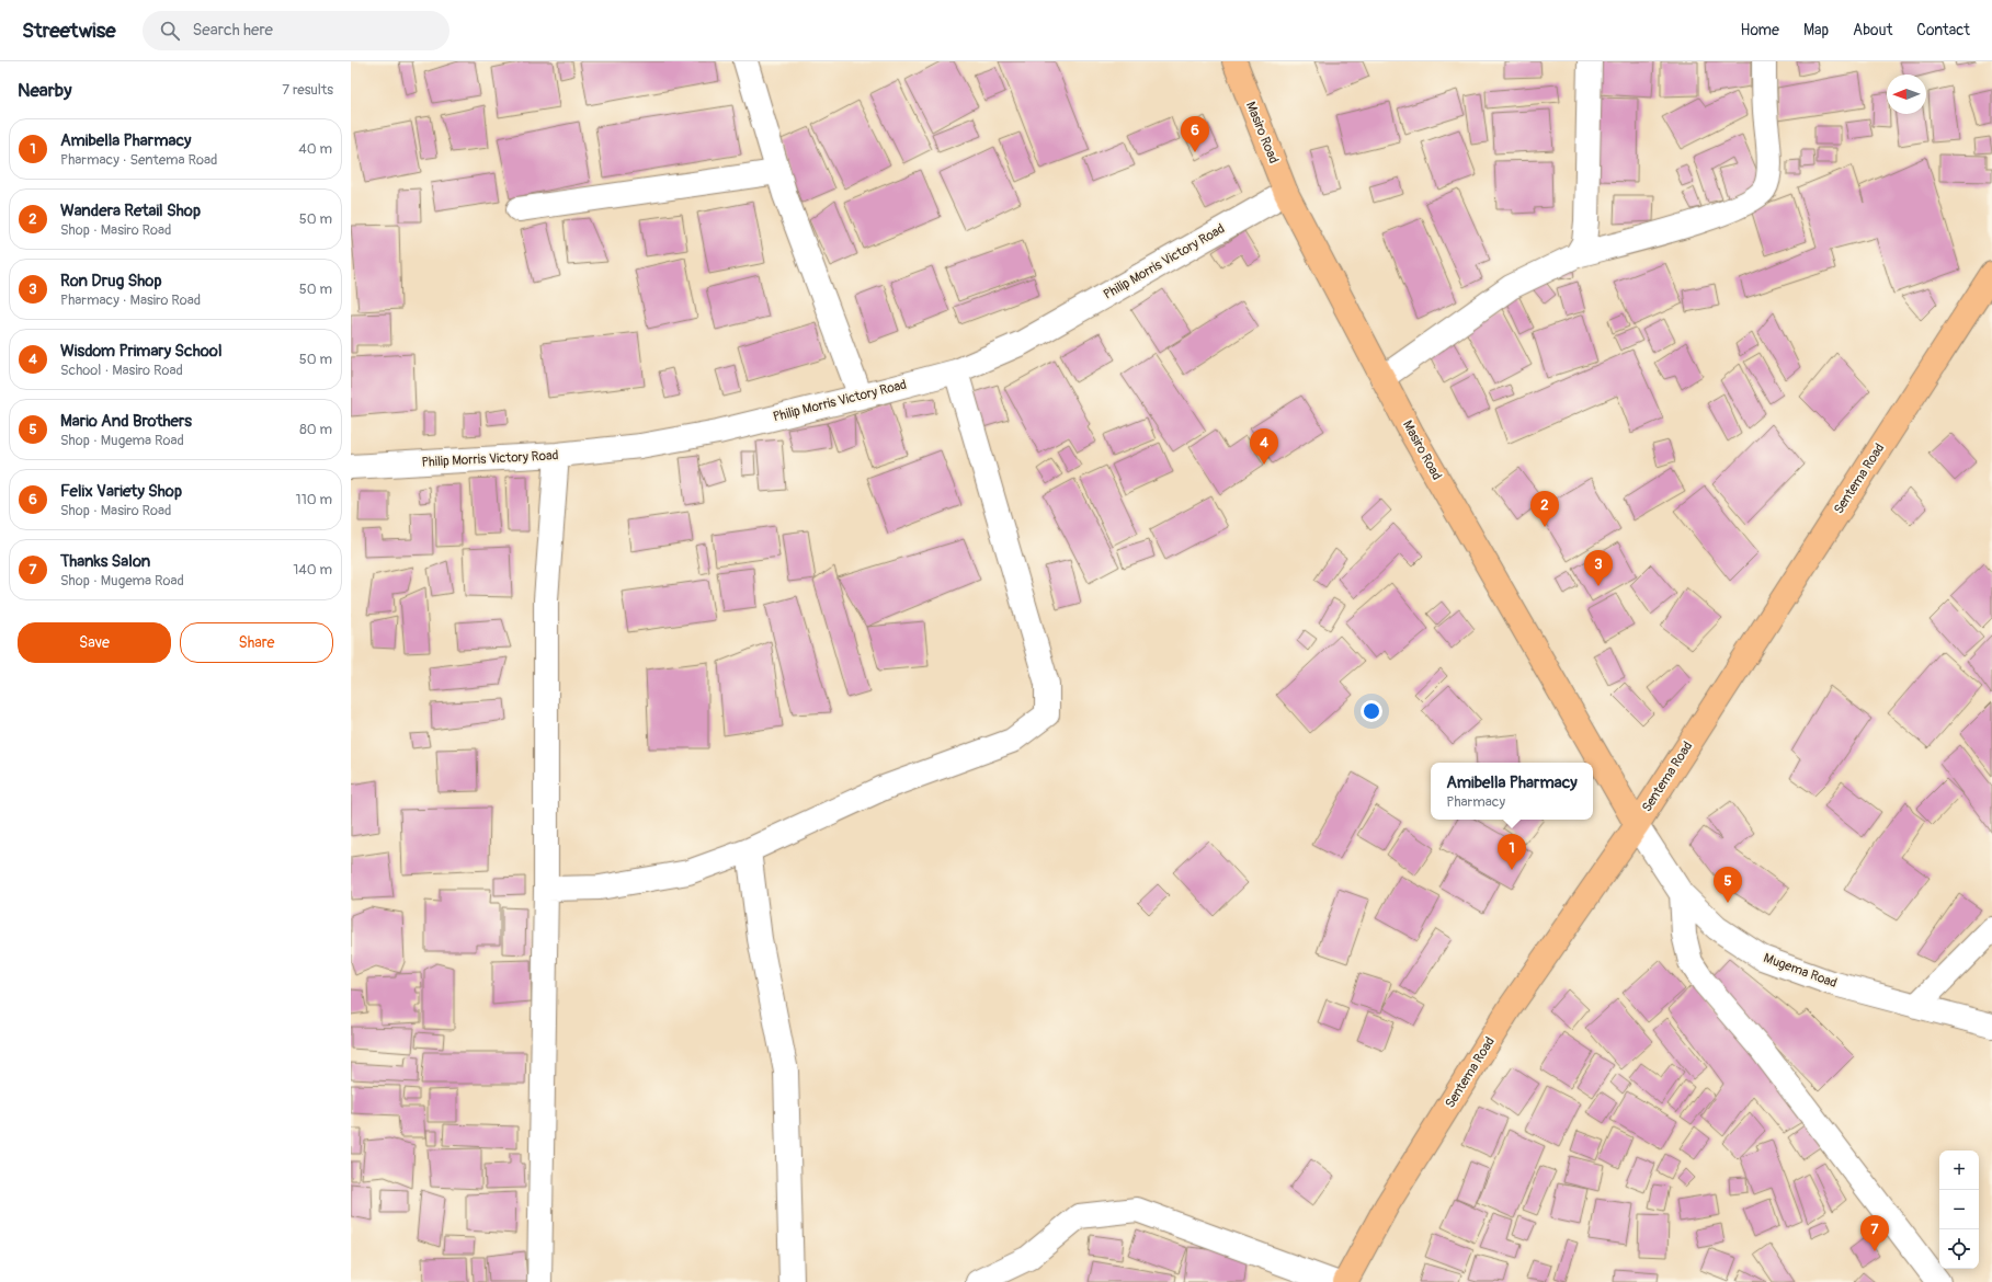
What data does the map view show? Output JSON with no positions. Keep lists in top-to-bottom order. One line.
{"streets":{"main road":["Masiro Road","Sentema Road"],"street":["Philip Morris Victory Road","Mugema Road"]},"crossings":[["Masiro Road","Philip Morris Victory Road"],["Masiro Road","Sentema Road"],["Masiro Road","Mugema Road"],["Sentema Road","Mugema Road"]],"north":"left","page":{"header":"Streetwise","search":"Search here","nav":["Home","Map","About","Contact"],"heading":["Nearby","7 results"],"pins":["6","4","2","3","1","5","7"],"list":[{"mark":"1","name":"Amibella Pharmacy","note":"Pharmacy · Sentema Road","value":"40 m"},{"mark":"2","name":"Wandera Retail Shop","note":"Shop · Masiro Road","value":"50 m"},{"mark":"3","name":"Ron Drug Shop","note":"Pharmacy · Masiro Road","value":"50 m"},{"mark":"4","name":"Wisdom Primary School","note":"School · Masiro Road","value":"50 m"},{"mark":"5","name":"Mario And Brothers","note":"Shop · Mugema Road","value":"80 m"},{"mark":"6","name":"Felix Variety Shop","note":"Shop · Masiro Road","value":"110 m"},{"mark":"7","name":"Thanks Salon","note":"Shop · Mugema Road","value":"140 m"}],"buttons":["Save","Share"],"popup":["Amibella Pharmacy","Pharmacy"],"map_buttons":["+","−"]}}
